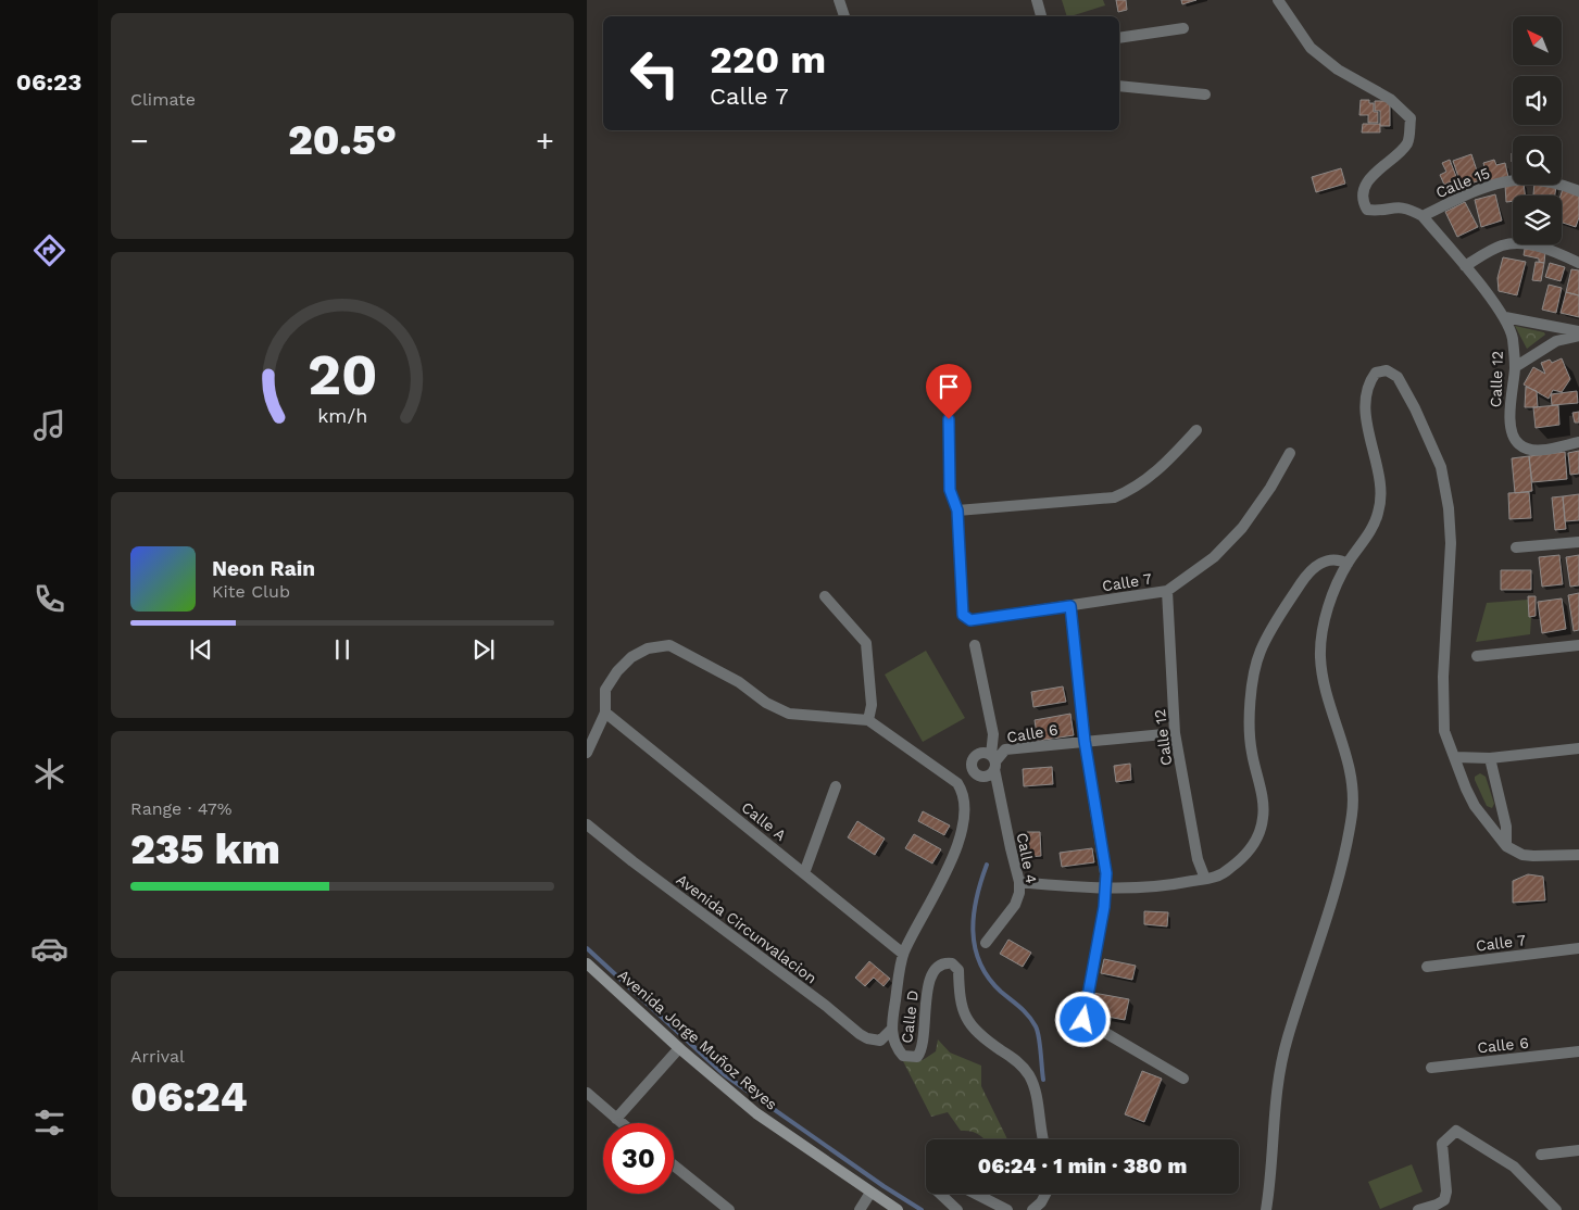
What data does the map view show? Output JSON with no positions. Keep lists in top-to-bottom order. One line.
{"streets":{"street":["Calle 15","Calle 12","Calle 7","Calle 6","Calle A","Calle 4","Avenida Circunvalacion","Calle D","Avenida Jorge Muñoz Reyes"]},"crossings":[["Calle 15","Calle 12"],["Calle 12","Calle 7"],["Calle 12","Calle 6"],["Calle 6","Calle 4"],["Calle A","Calle D"],["Avenida Circunvalacion","Calle D"]],"north":"top left","page":{"tabs":"06:23","tile":["Climate",["Range · 47%","235 km"],["Arrival","06:24"]],"turn":["220 m","Calle 7"],"heat":["−","20.5°","+"],"song":["Neon Rain","Kite Club"],"limit":"30","trip":"06:24 · 1 min · 380 m","gauge":["20","km/h"]}}
